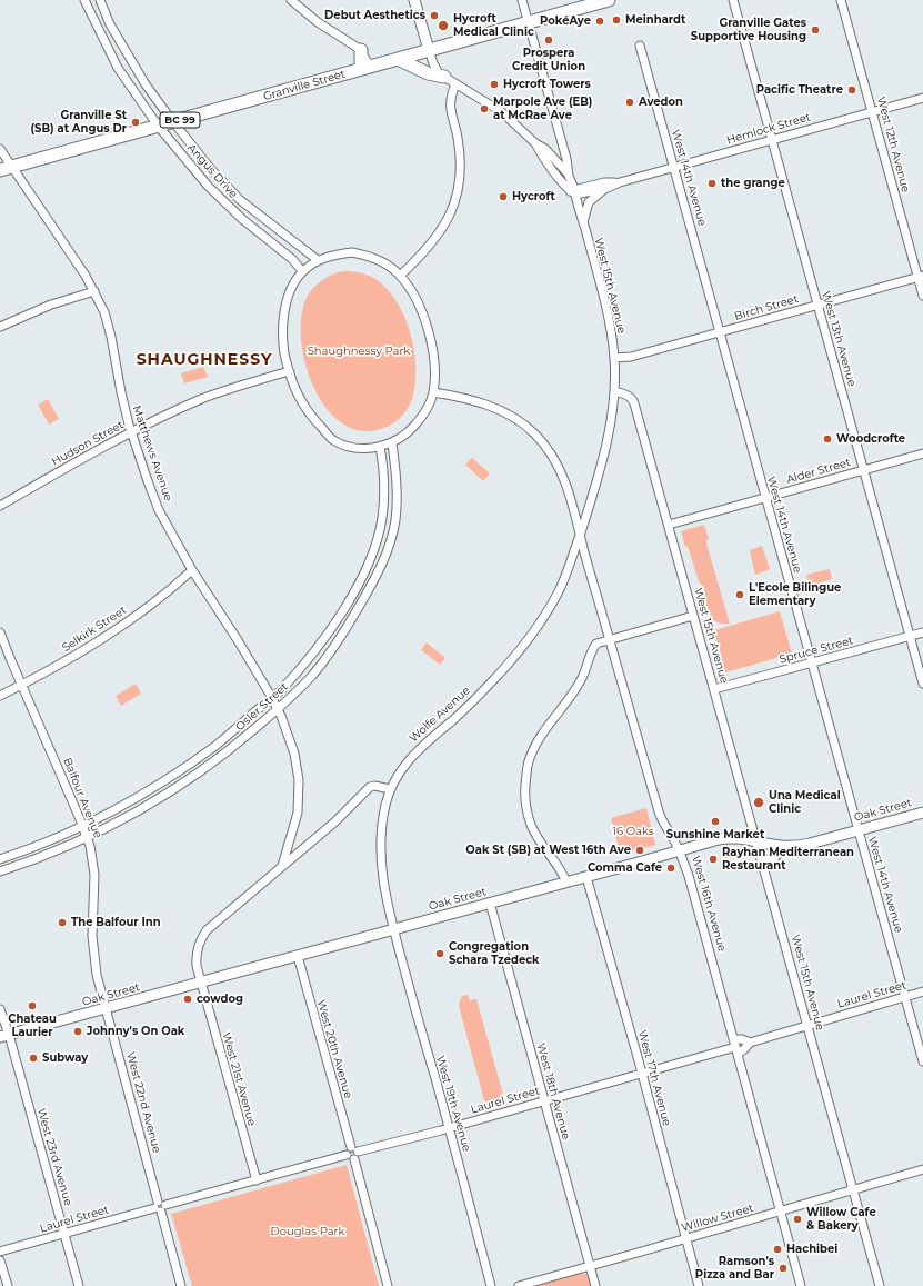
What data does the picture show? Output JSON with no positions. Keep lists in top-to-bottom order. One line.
{"streets":{"highway":["Granville Street","BC 99"],"main road":["Oak Street"],"street":["Hemlock Street","West 12th Avenue","Angus Drive","West 14th Avenue","West 15th Avenue","Birch Street","West 13th Avenue","Hudson Street","Matthews Avenue","Alder Street","Selkirk Street","Spruce Street","Osler Street","Wolfe Avenue","Balfour Avenue","West 16th Avenue","Laurel Street","West 20th Avenue","West 17th Avenue","West 21st Avenue","West 18th Avenue","West 22nd Avenue","West 19th Avenue","West 23rd Avenue","Willow Street"]},"crossings":[["Granville Street","Angus Drive"],["Granville Street","West 15th Avenue"],["Granville Street","Matthews Avenue"],["Hemlock Street","West 12th Avenue"],["Hemlock Street","West 14th Avenue"],["Hemlock Street","West 15th Avenue"],["Hemlock Street","West 13th Avenue"],["West 12th Avenue","Birch Street"],["West 14th Avenue","Birch Street"],["West 14th Avenue","Alder Street"],["West 14th Avenue","Spruce Street"],["West 14th Avenue","Oak Street"],["West 14th Avenue","Laurel Street"],["West 15th Avenue","Birch Street"],["West 15th Avenue","Alder Street"],["West 15th Avenue","Spruce Street"],["West 15th Avenue","Wolfe Avenue"],["West 15th Avenue","Oak Street"],["West 15th Avenue","Laurel Street"],["West 15th Avenue","Willow Street"],["Birch Street","West 13th Avenue"],["West 13th Avenue","Alder Street"],["West 13th Avenue","Spruce Street"],["Hudson Street","Matthews Avenue"],["Matthews Avenue","Selkirk Street"],["Matthews Avenue","Osler Street"],["Selkirk Street","Balfour Avenue"],["Osler Street","Balfour Avenue"],["Wolfe Avenue","Oak Street"],["Wolfe Avenue","West 16th Avenue"],["Wolfe Avenue","West 19th Avenue"],["Balfour Avenue","Oak Street"],["Balfour Avenue","West 22nd Avenue"],["Oak Street","West 16th Avenue"],["Oak Street","West 20th Avenue"],["Oak Street","West 17th Avenue"],["Oak Street","West 21st Avenue"],["Oak Street","West 18th Avenue"],["Oak Street","West 22nd Avenue"],["Oak Street","West 19th Avenue"],["Oak Street","West 23rd Avenue"],["West 16th Avenue","Laurel Street"],["West 16th Avenue","Willow Street"],["Laurel Street","West 20th Avenue"],["Laurel Street","West 17th Avenue"],["Laurel Street","West 21st Avenue"],["Laurel Street","West 18th Avenue"],["Laurel Street","West 22nd Avenue"],["Laurel Street","West 19th Avenue"],["Laurel Street","West 23rd Avenue"],["West 17th Avenue","Willow Street"],["West 18th Avenue","Willow Street"]],"districts":["SHAUGHNESSY"],"parks":["Shaughnessy Park","16 Oaks","Douglas Park"],"places":["Debut Aesthetics","Meinhardt","PokéAye","Hycroft Medical Clinic","Granville Gates Supportive Housing","Prospera Credit Union","Hycroft Towers","Pacific Theatre","Avedon","Marpole Ave (EB) at McRae Ave","Granville St (SB) at Angus Dr","the grange","Hycroft","Woodcrofte","L'Ecole Bilingue Elementary","Una Medical Clinic","Sunshine Market","Oak St (SB) at West 16th Ave","Rayhan Mediterranean Restaurant","Comma Cafe","The Balfour Inn","Congregation Schara Tzedeck","cowdog","Chateau Laurier","Johnny's On Oak","Subway","Willow Cafe & Bakery","Hachibei","Ramson's Pizza and Bar"]}
